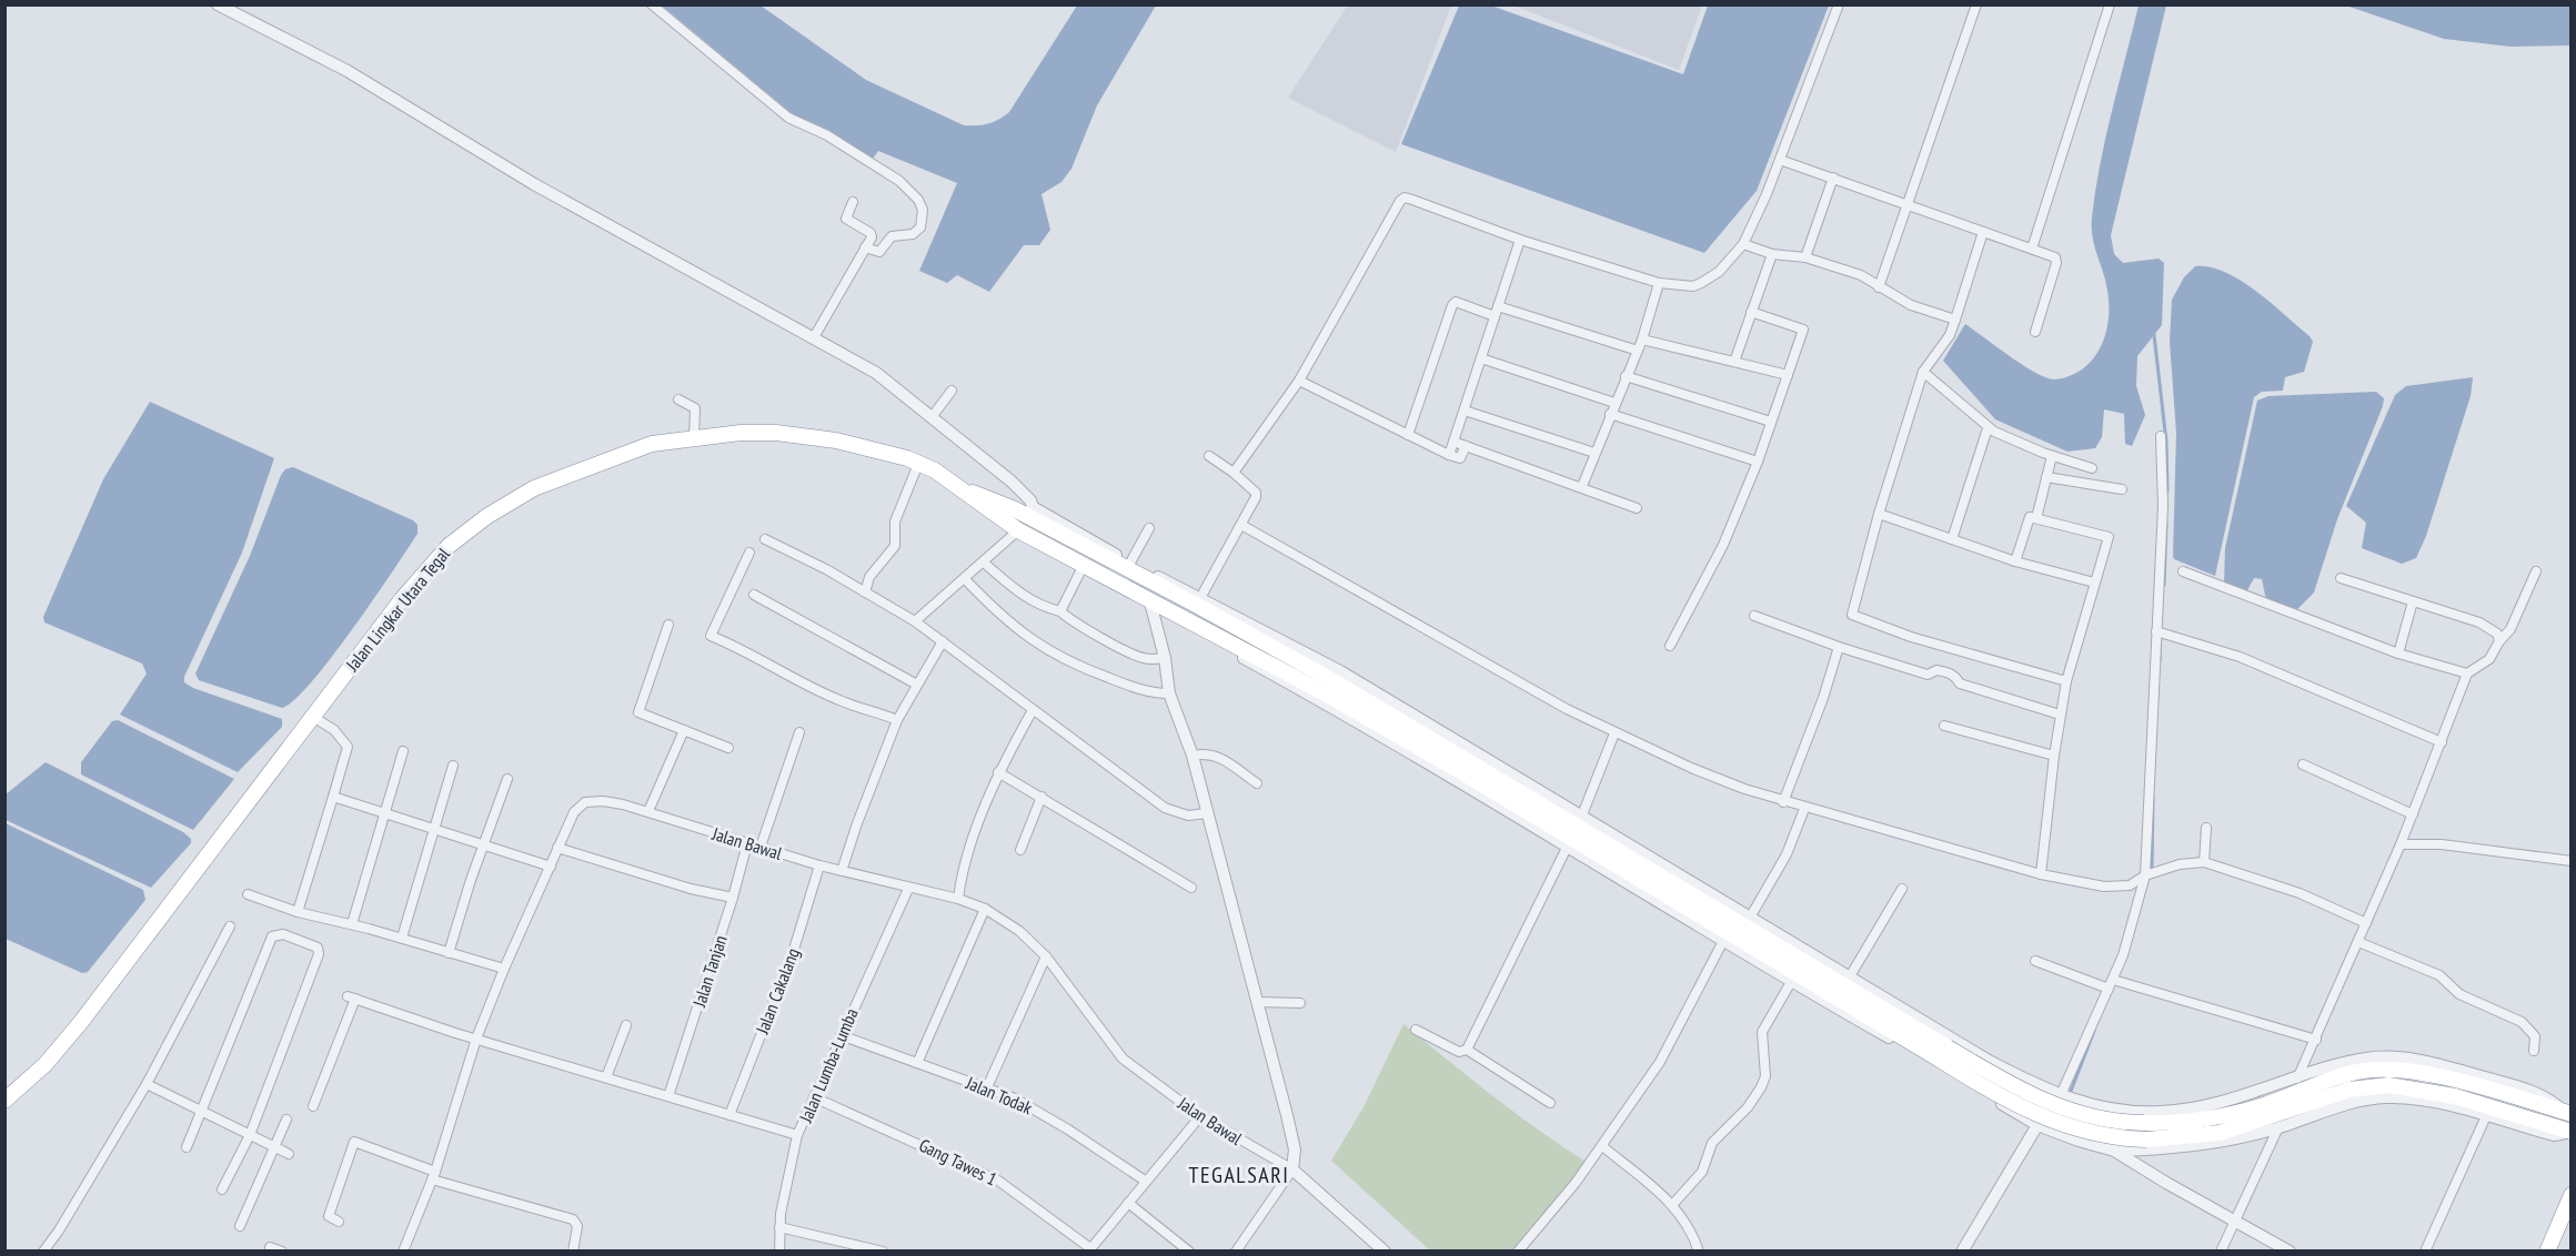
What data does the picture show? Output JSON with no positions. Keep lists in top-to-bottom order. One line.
{"streets":{"highway":["Jalan Lingkar Utara Tegal"],"street":["Jalan Bawal","Jalan Tanjan","Jalan Cakalang","Jalan Lumba-Lumba","Jalan Todak","Gang Tawes 1"]},"crossings":[["Jalan Bawal","Jalan Tanjan"],["Jalan Bawal","Jalan Cakalang"],["Jalan Bawal","Jalan Lumba-Lumba"],["Jalan Lumba-Lumba","Jalan Todak"],["Jalan Lumba-Lumba","Gang Tawes 1"]],"districts":["TEGALSARI"]}
